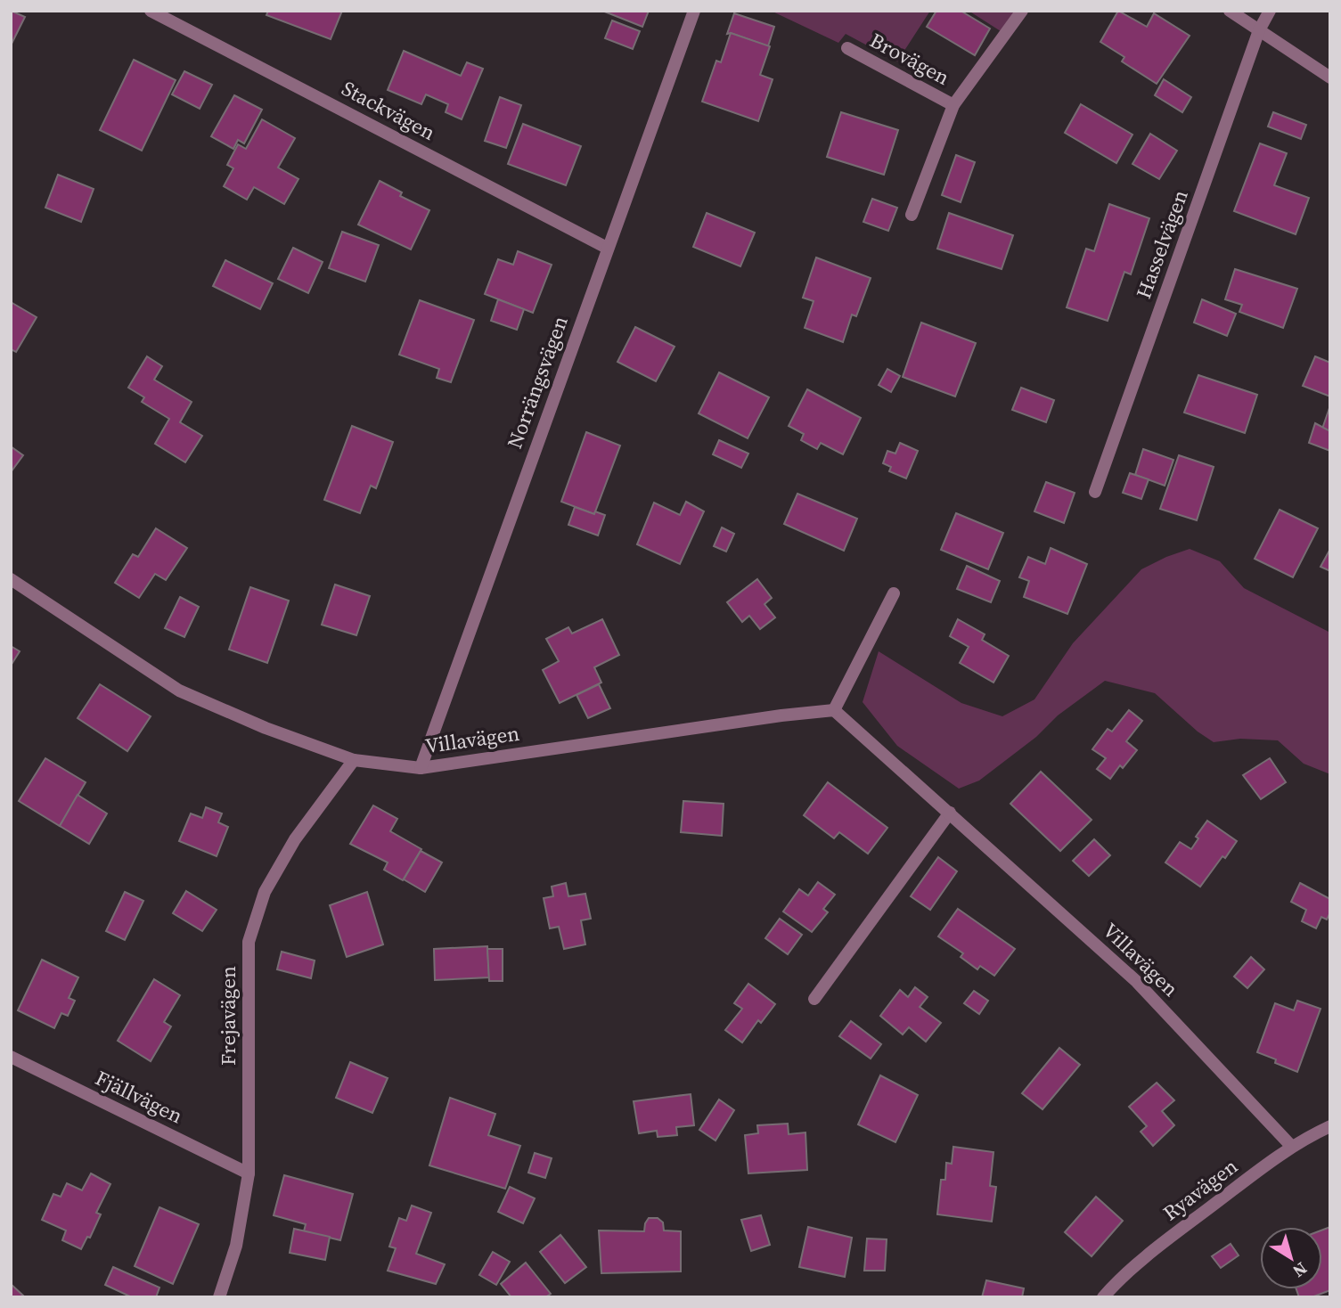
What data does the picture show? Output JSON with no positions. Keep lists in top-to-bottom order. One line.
{"streets":{"street":["Brovägen","Stackvägen","Hasselvägen","Norrängsvägen","Villavägen","Frejavägen","Fjällvägen","Ryavägen"]},"crossings":[["Stackvägen","Norrängsvägen"],["Norrängsvägen","Villavägen"],["Villavägen","Frejavägen"],["Villavägen","Ryavägen"],["Frejavägen","Fjällvägen"]],"north":"bottom right"}
